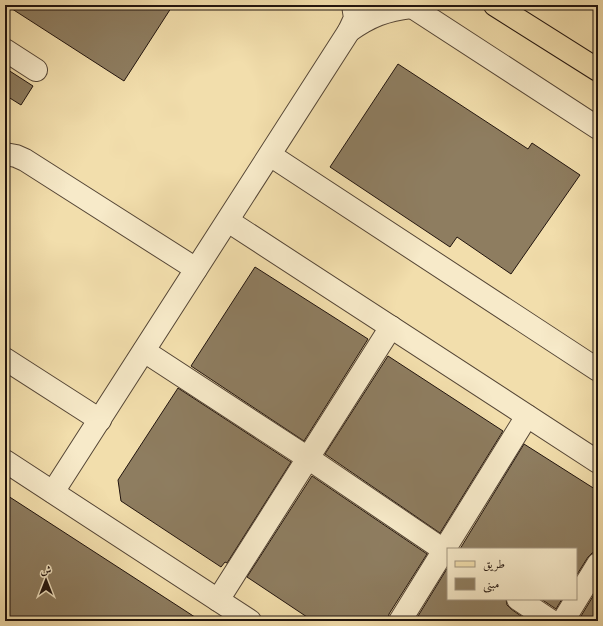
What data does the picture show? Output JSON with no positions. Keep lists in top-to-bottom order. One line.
{"legend":["طريق","مبنى"],"north":"top"}
